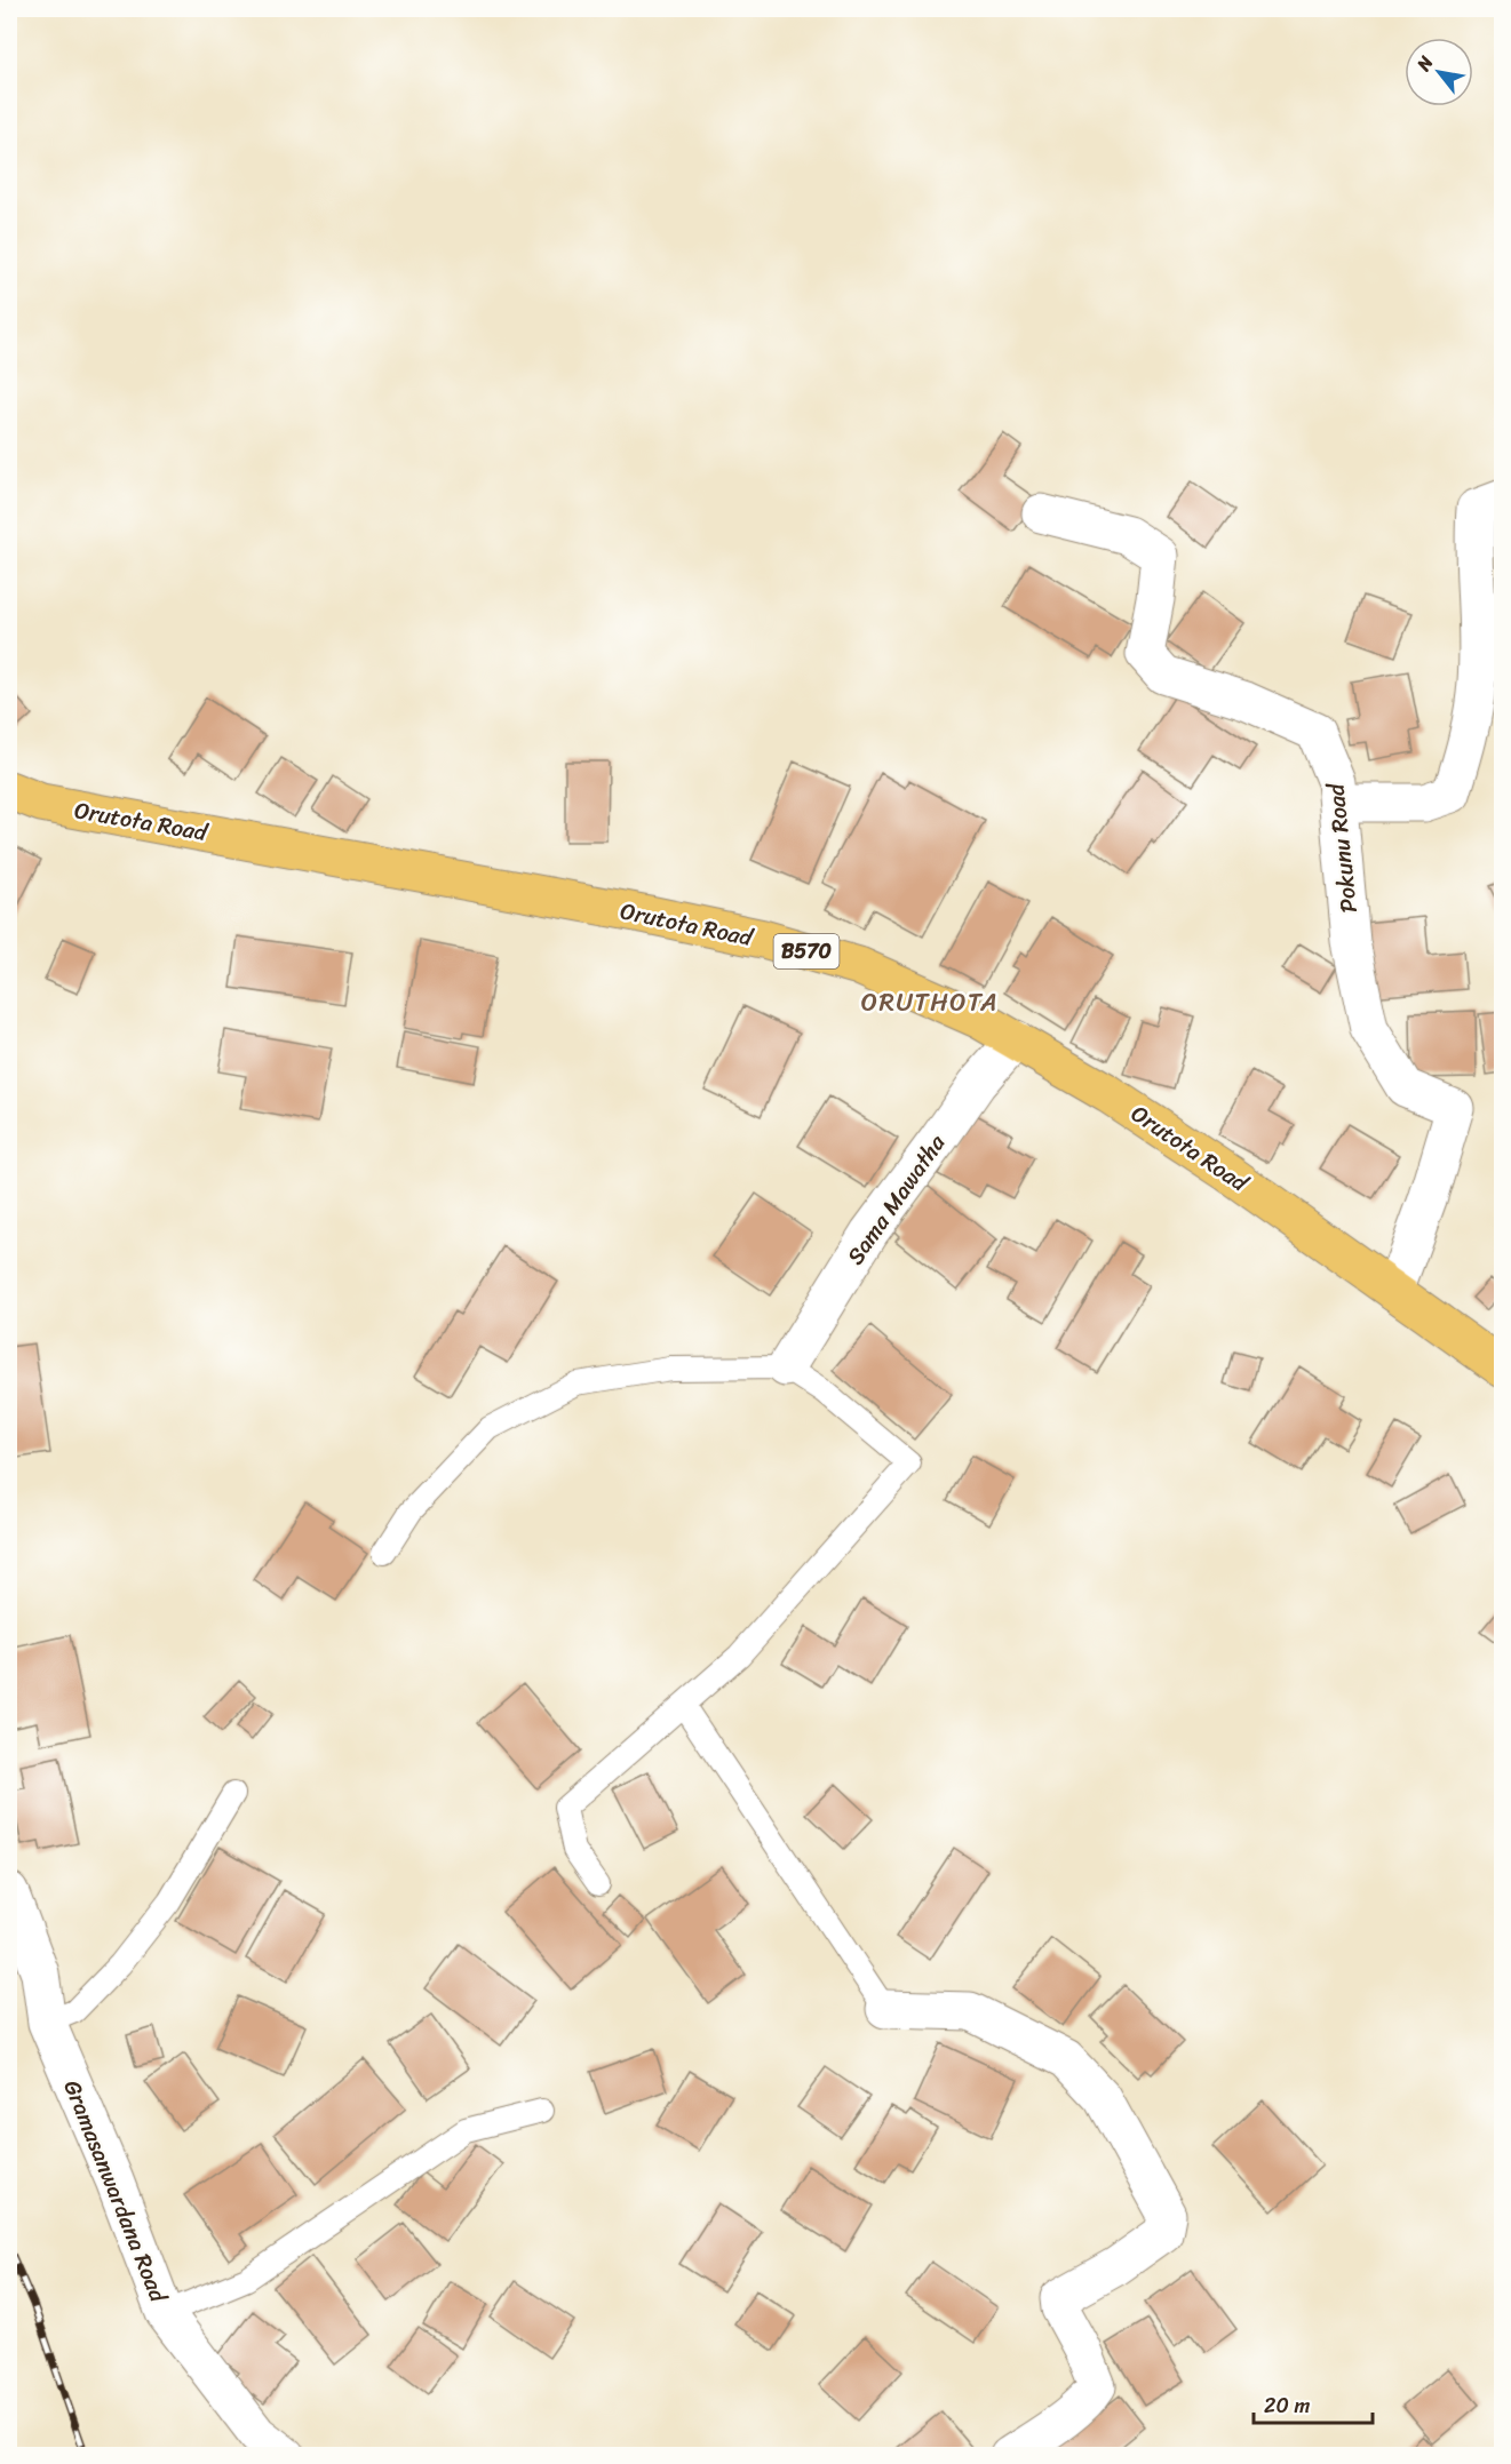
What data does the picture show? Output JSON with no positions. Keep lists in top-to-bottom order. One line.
{"streets":{"main road":["Orutota Road","B570"],"street":["Pokunu Road","Sama Mawatha","Gramasanwardana Road"]},"crossings":[["Orutota Road","Pokunu Road"],["Orutota Road","Sama Mawatha"]],"districts":["ORUTHOTA"],"scale_bar":"20 m","north":"top left"}
